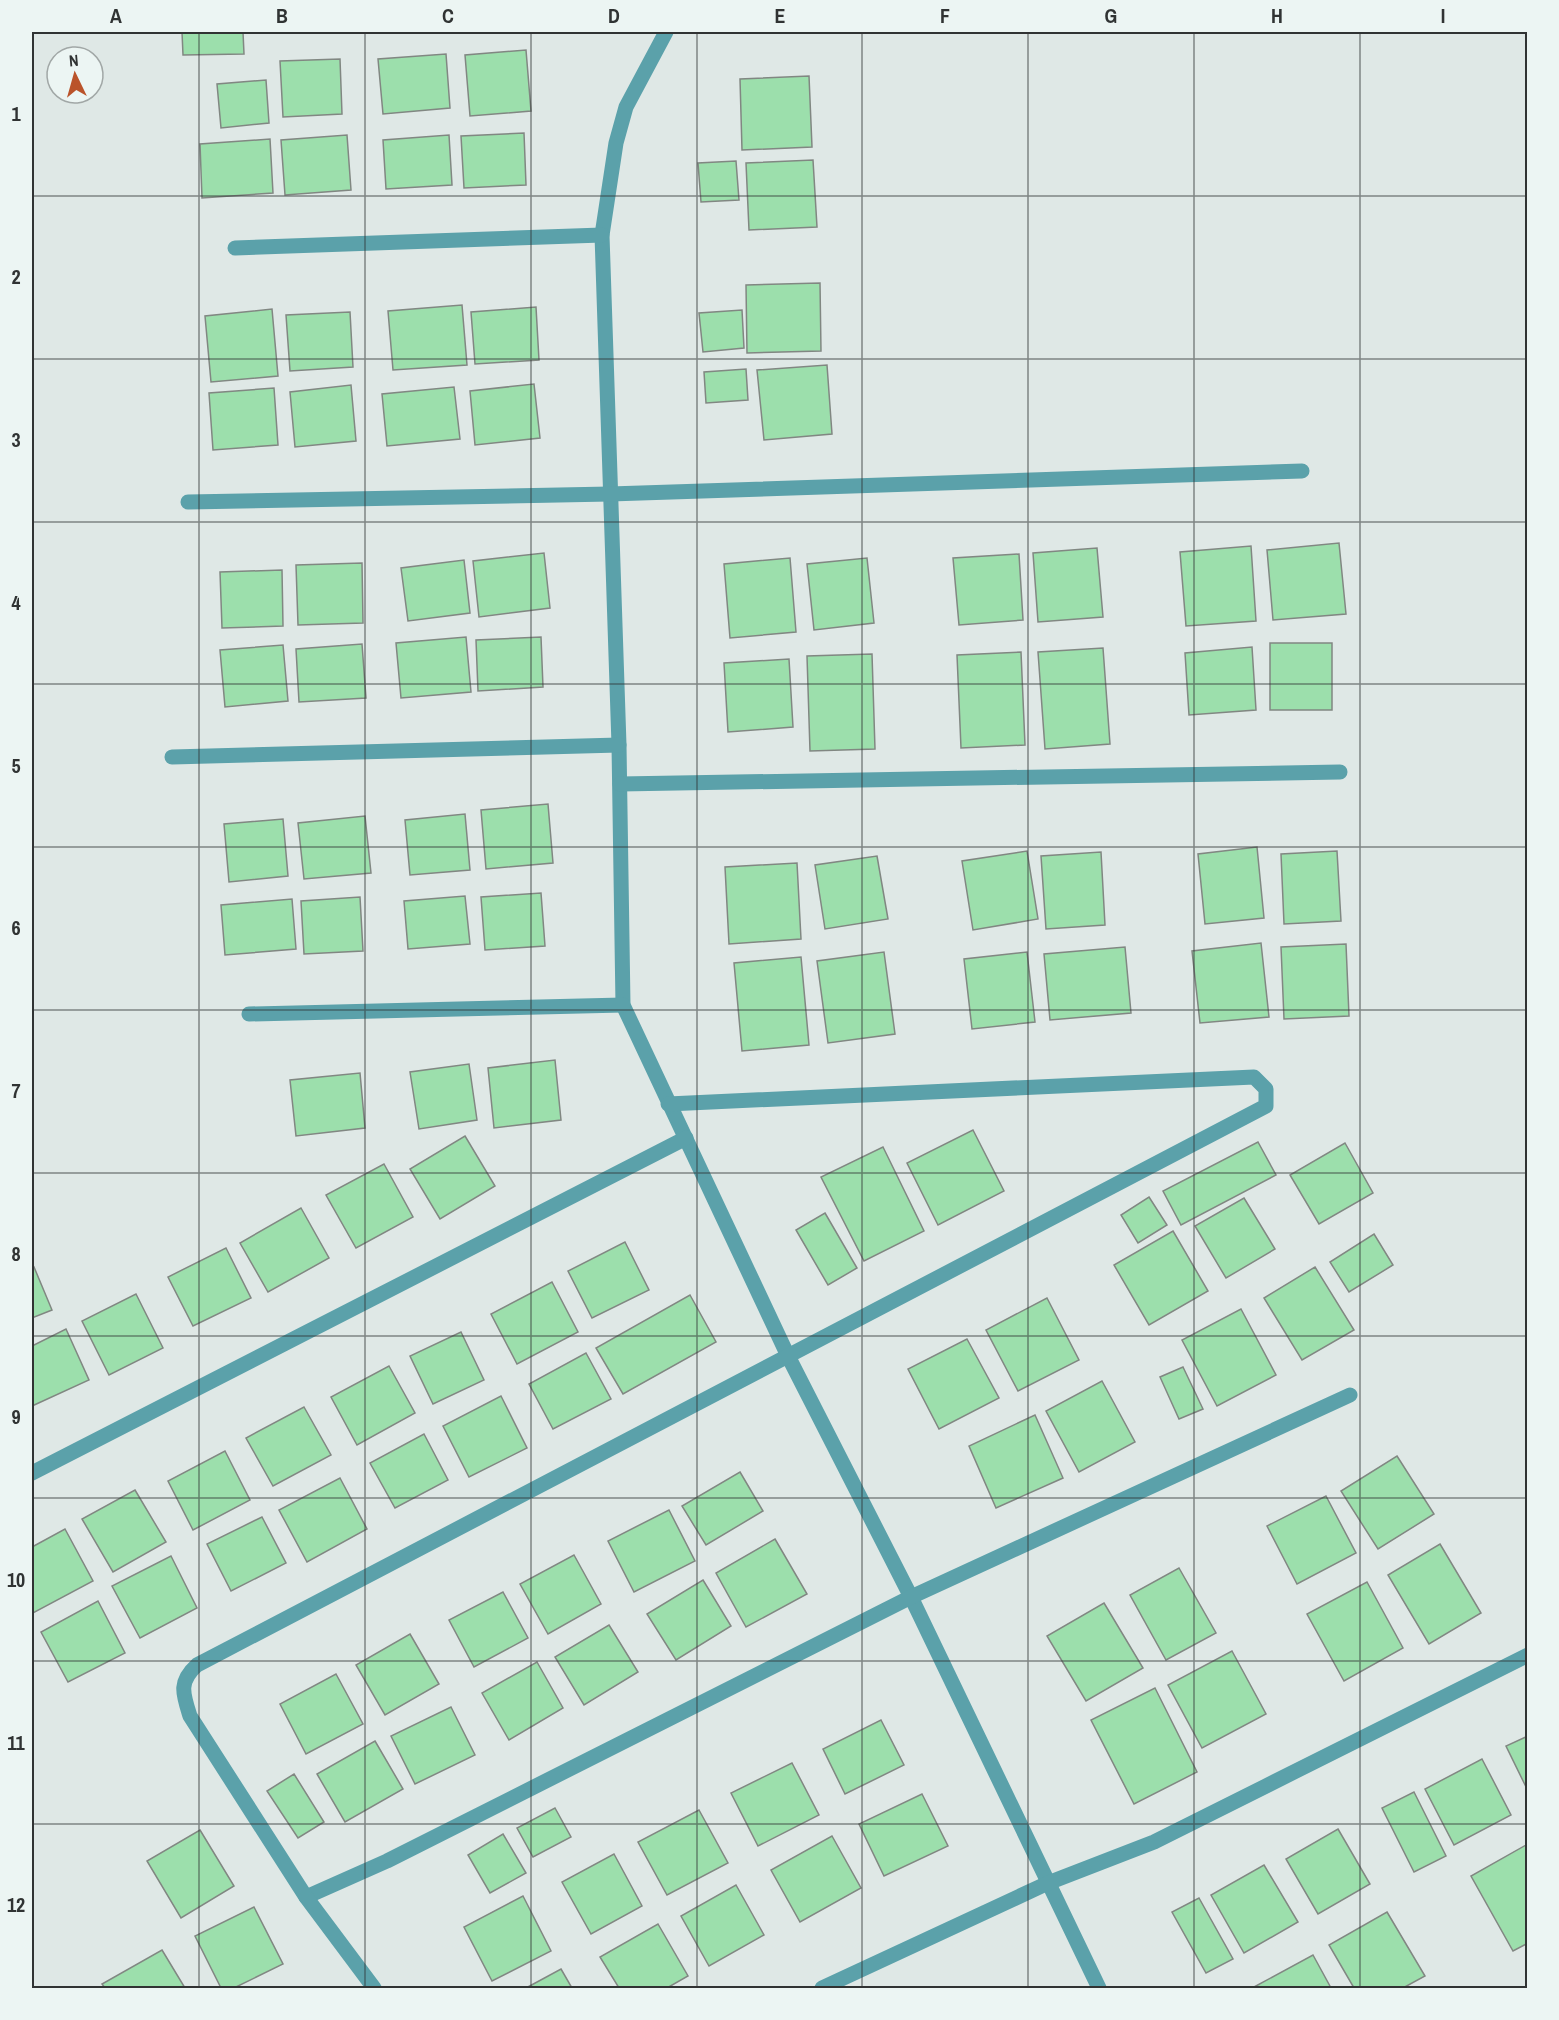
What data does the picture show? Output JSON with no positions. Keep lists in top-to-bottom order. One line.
{"north":"top","grid":{"columns":["A","B","C","D","E","F","G","H","I"],"rows":["1","2","3","4","5","6","7","8","9","10","11","12"]}}
